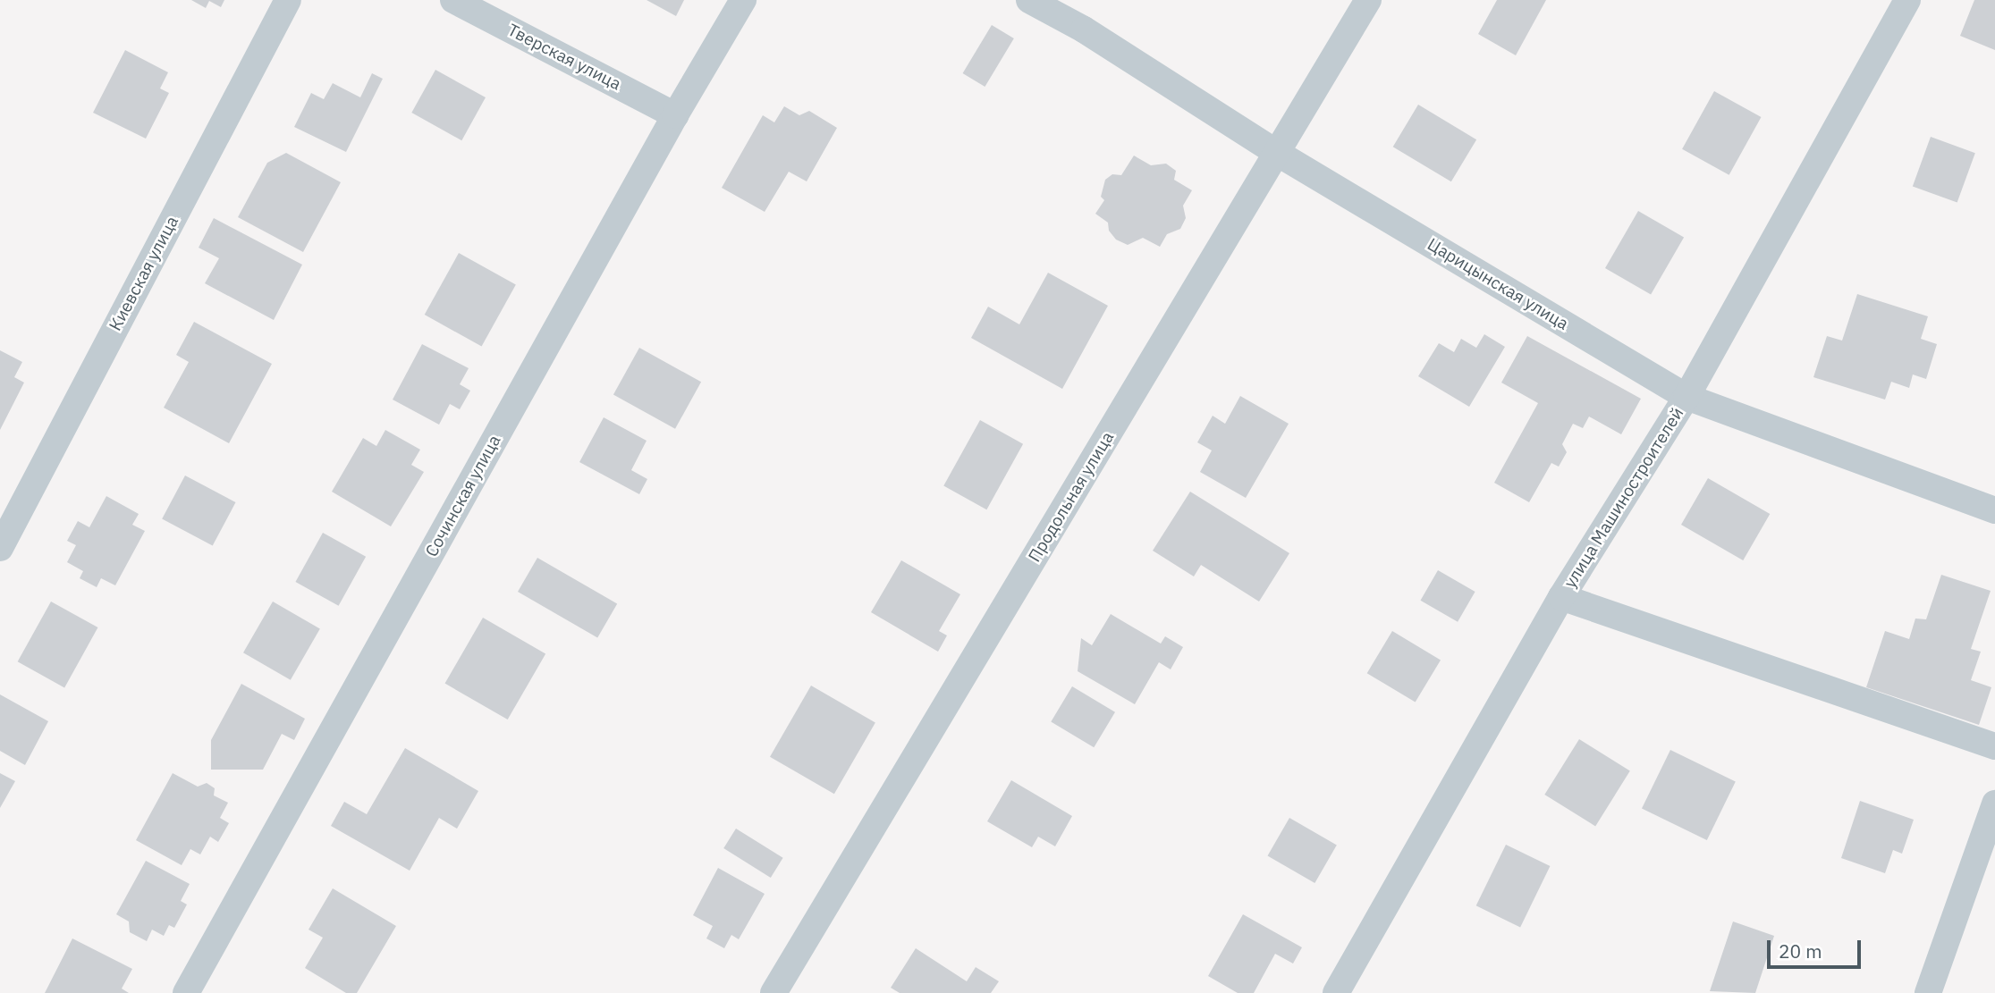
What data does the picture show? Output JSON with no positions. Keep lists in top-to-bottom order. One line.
{"streets":{"street":["Тверская улица","Киевская улица","Царицынская улица","Сочинская улица","Продольная улица","улица Машиностроителей"]},"crossings":[["Тверская улица","Сочинская улица"],["Царицынская улица","Продольная улица"],["Царицынская улица","улица Машиностроителей"]],"scale_bar":"20 m"}
